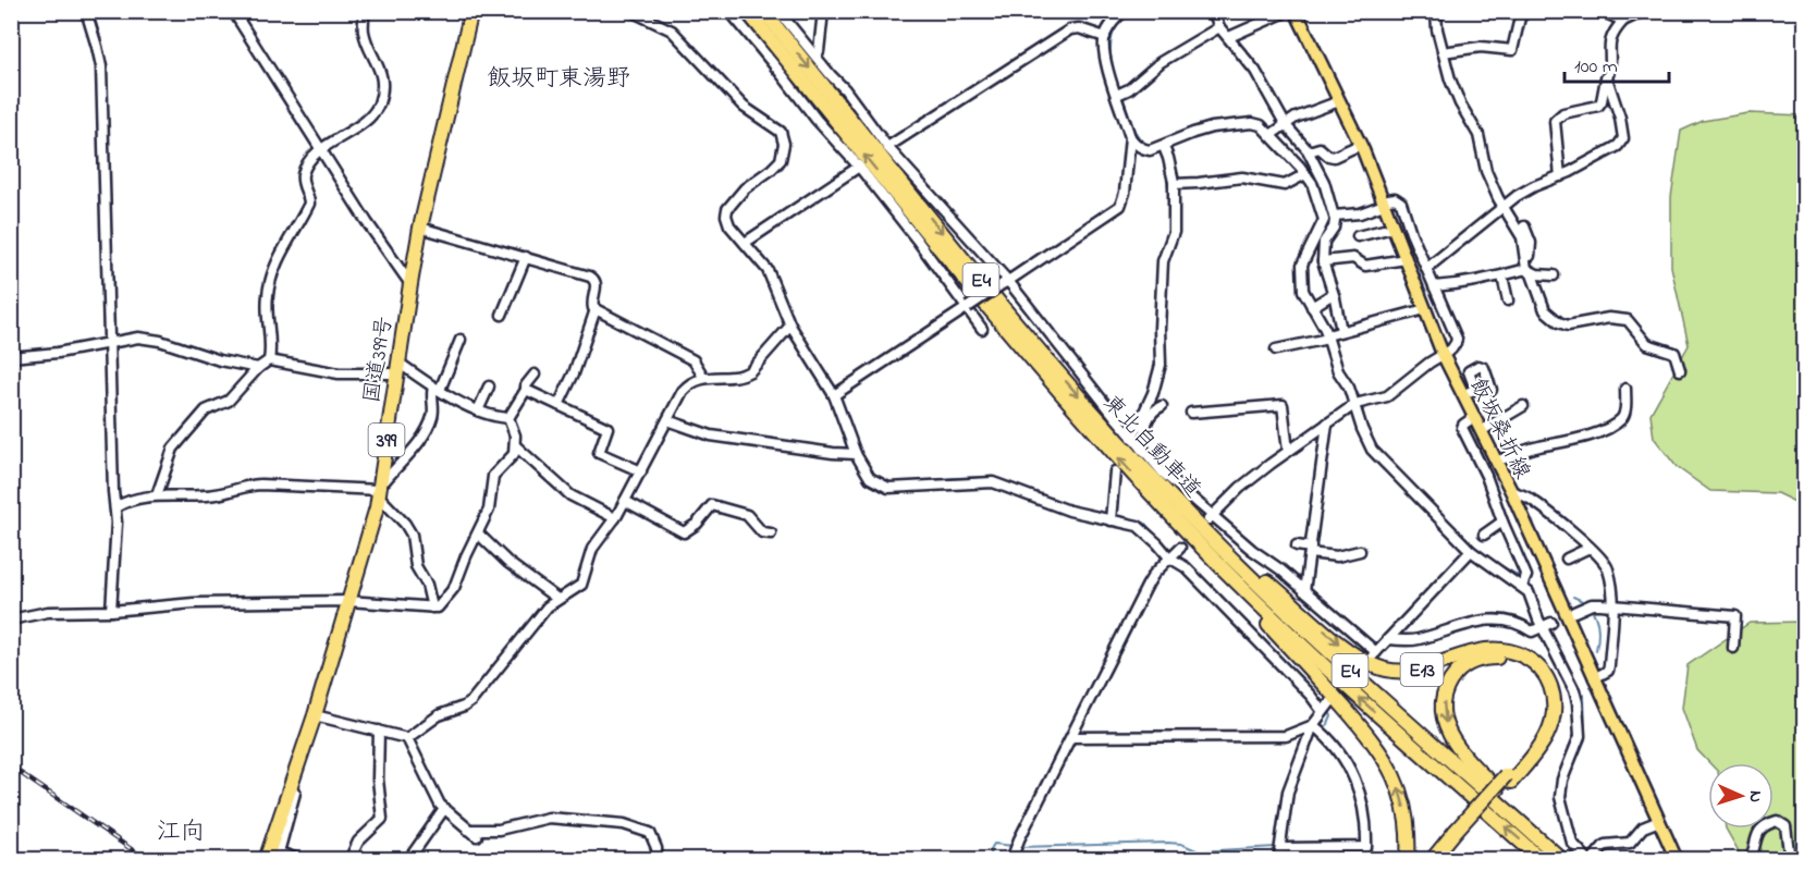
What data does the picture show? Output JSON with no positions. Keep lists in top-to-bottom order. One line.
{"streets":{"highway":["E4","国道399号","399","東北自動車道","E13"],"main road":["飯坂桑折線"]},"crossings":[["東北自動車道","E13"]],"districts":["飯坂町東湯野","江向"],"scale_bar":"100 m","north":"right"}
